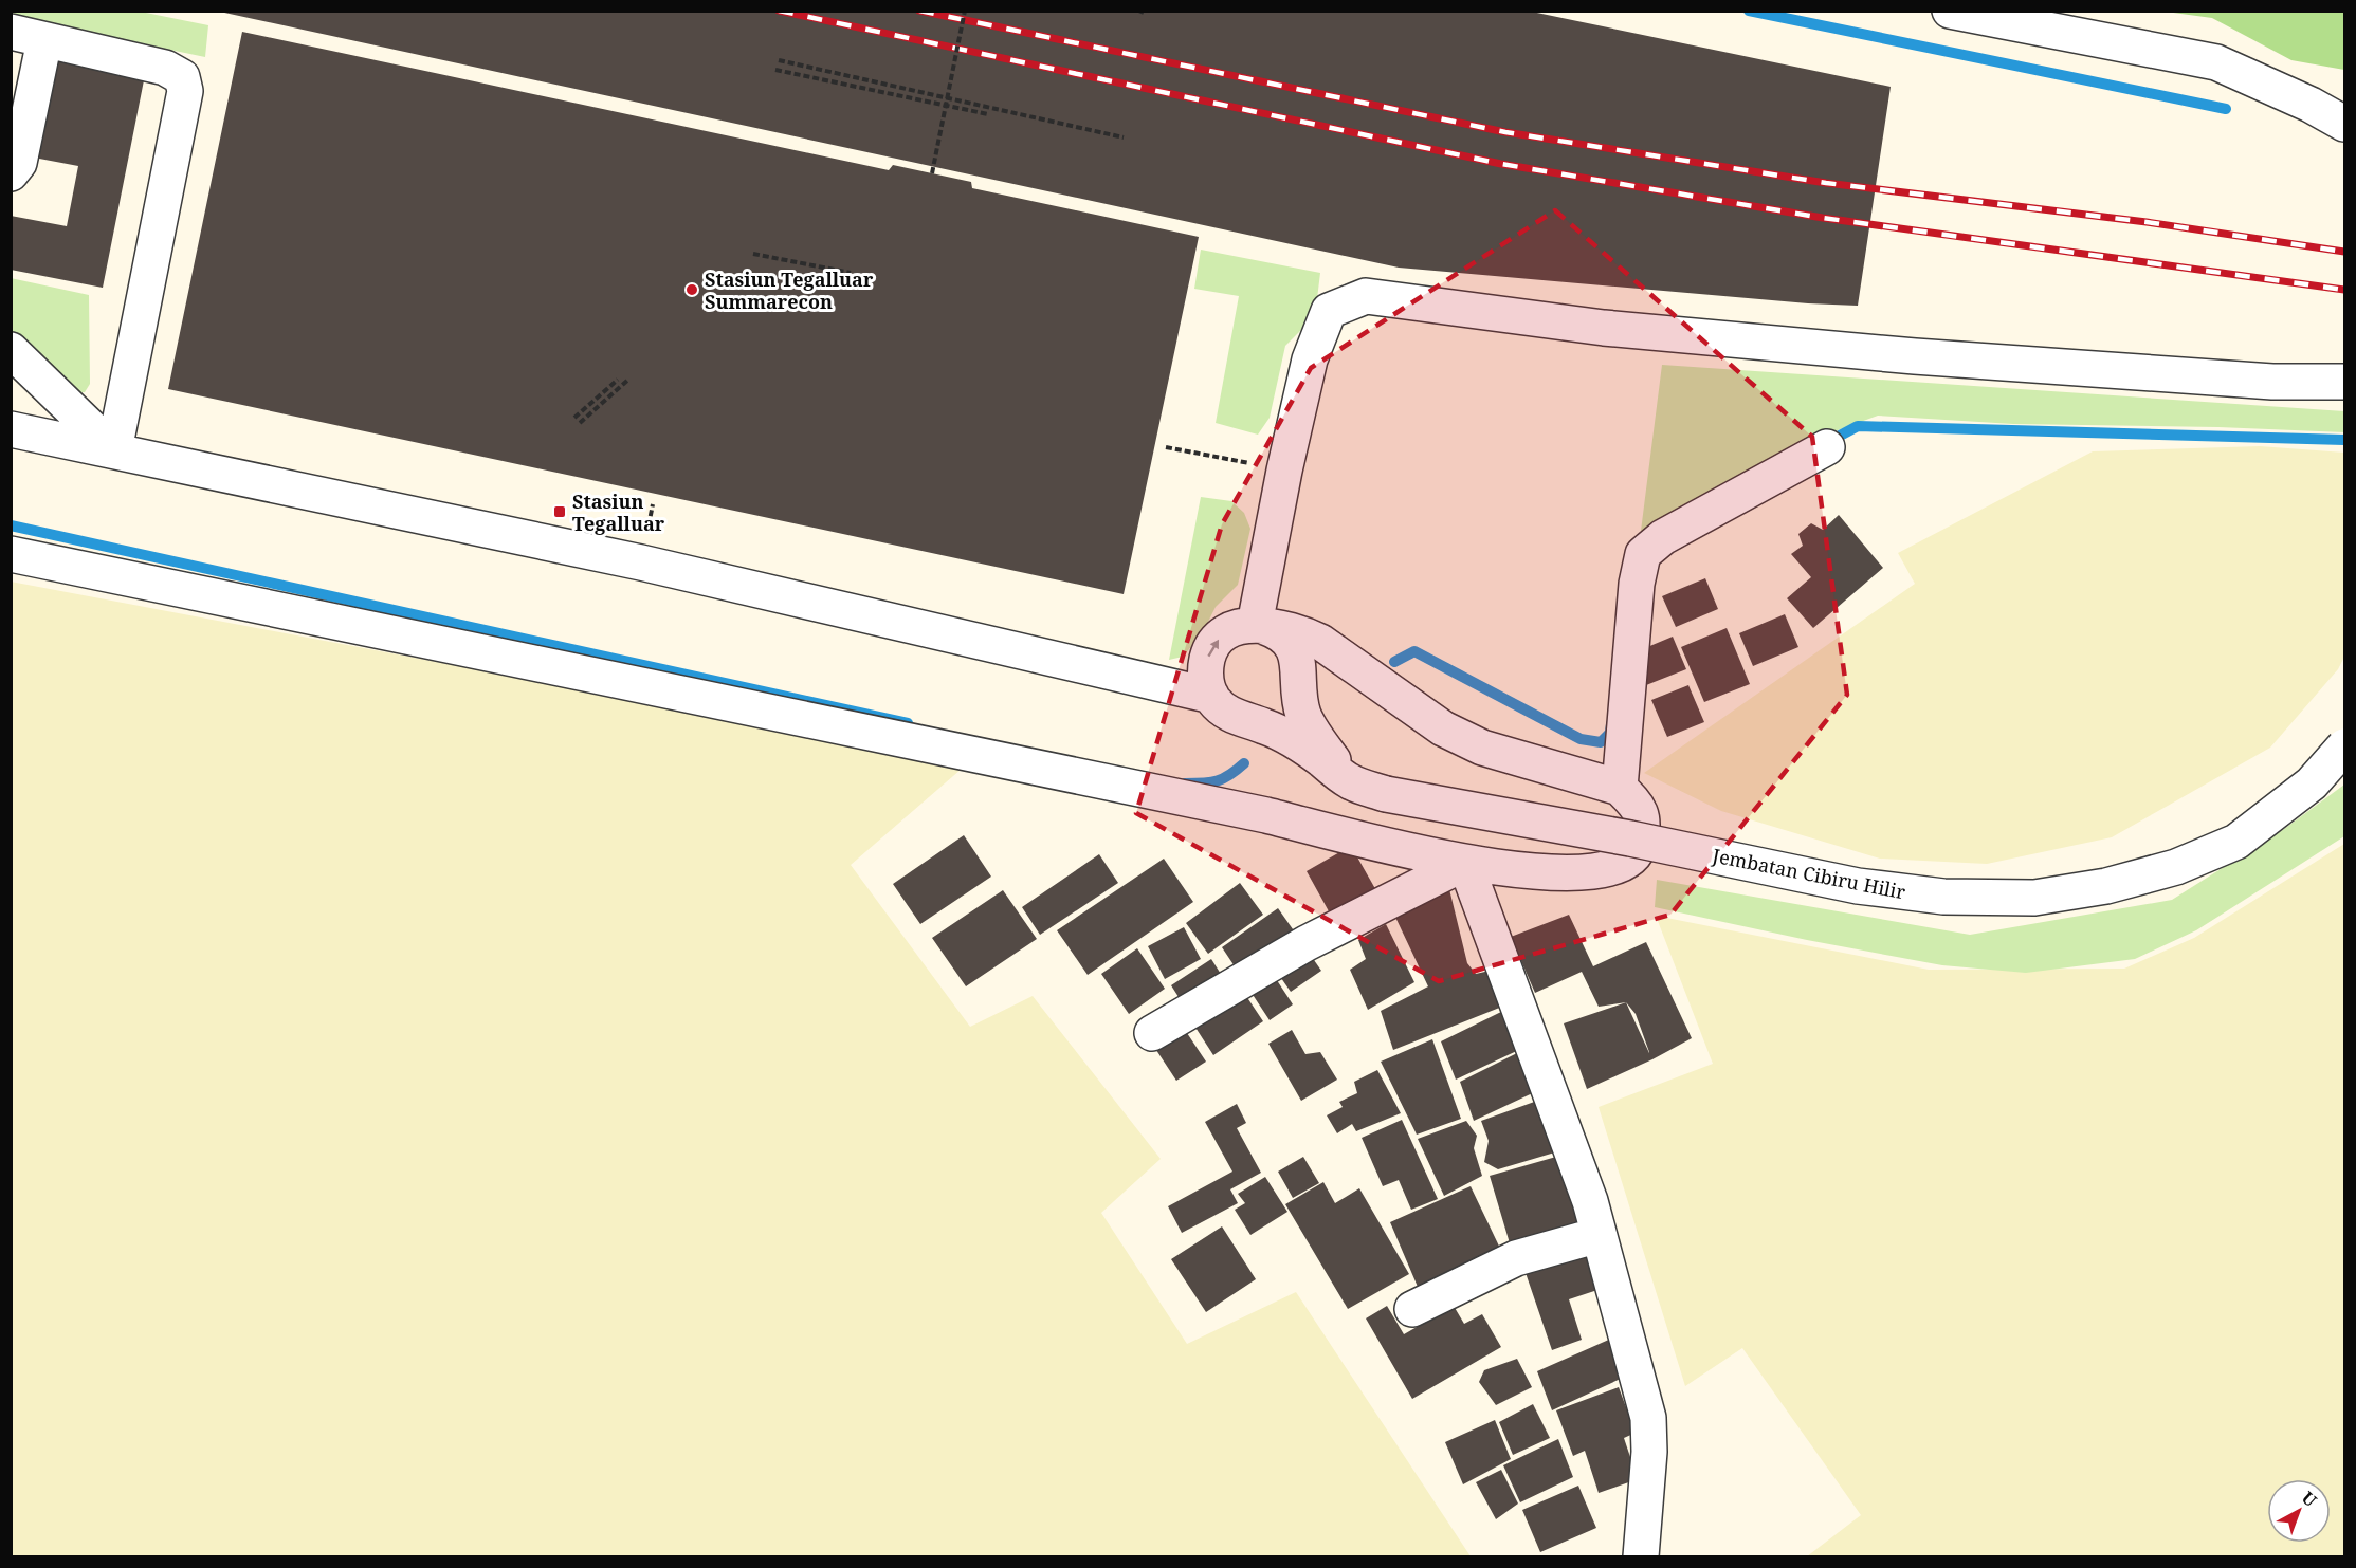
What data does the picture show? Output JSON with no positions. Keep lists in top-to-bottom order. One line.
{"streets":{"street":["Jembatan Cibiru Hilir"]},"places":{"other":["Stasiun Tegalluar Summarecon"],"transit":["Stasiun Tegalluar"]},"north":"top right"}
